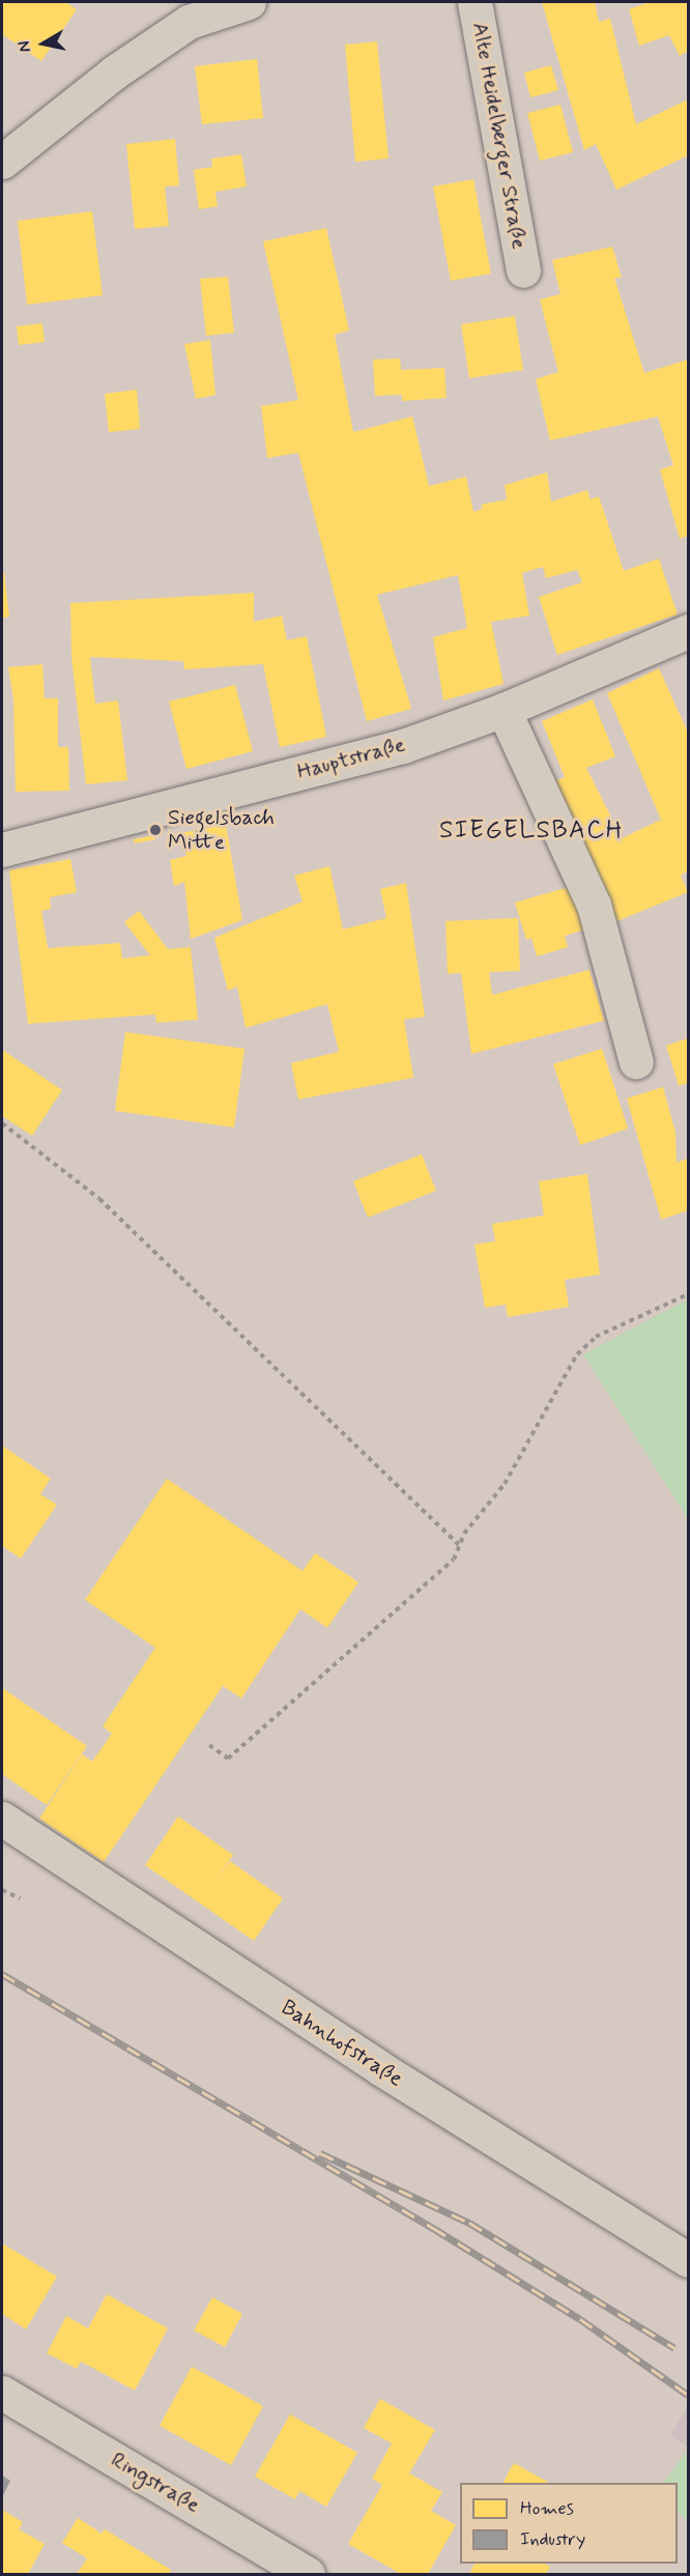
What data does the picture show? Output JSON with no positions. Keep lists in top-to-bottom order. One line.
{"streets":{"street":["Alte Heidelberger Straße","Hauptstraße","Bahnhofstraße","Ringstraße"]},"districts":["SIEGELSBACH"],"places":["Siegelsbach Mitte"],"legend":["Homes","Industry"],"north":"left"}
